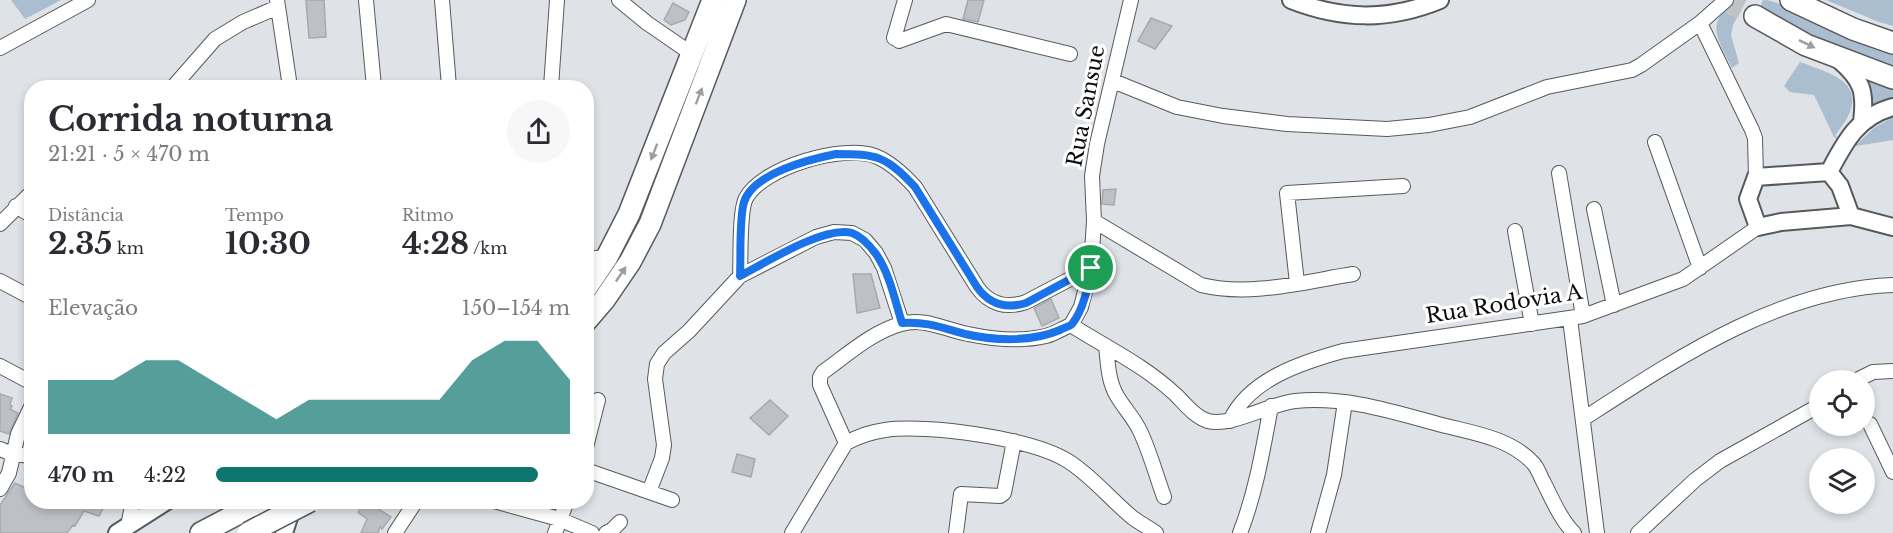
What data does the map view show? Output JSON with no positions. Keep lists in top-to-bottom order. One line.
{"streets":{"street":["Rua Sansue","Rua Rodovia A"]},"page":{"heading":["Corrida noturna","21:21 · 5 × 470 m"],"stats":[["Distância","2.35 km"],["Tempo","10:30"],["Ritmo","4:28 /km"]],"chart":["Elevação","150–154 m"],"list":[{"name":"470 m","note":"4:22"}]}}
